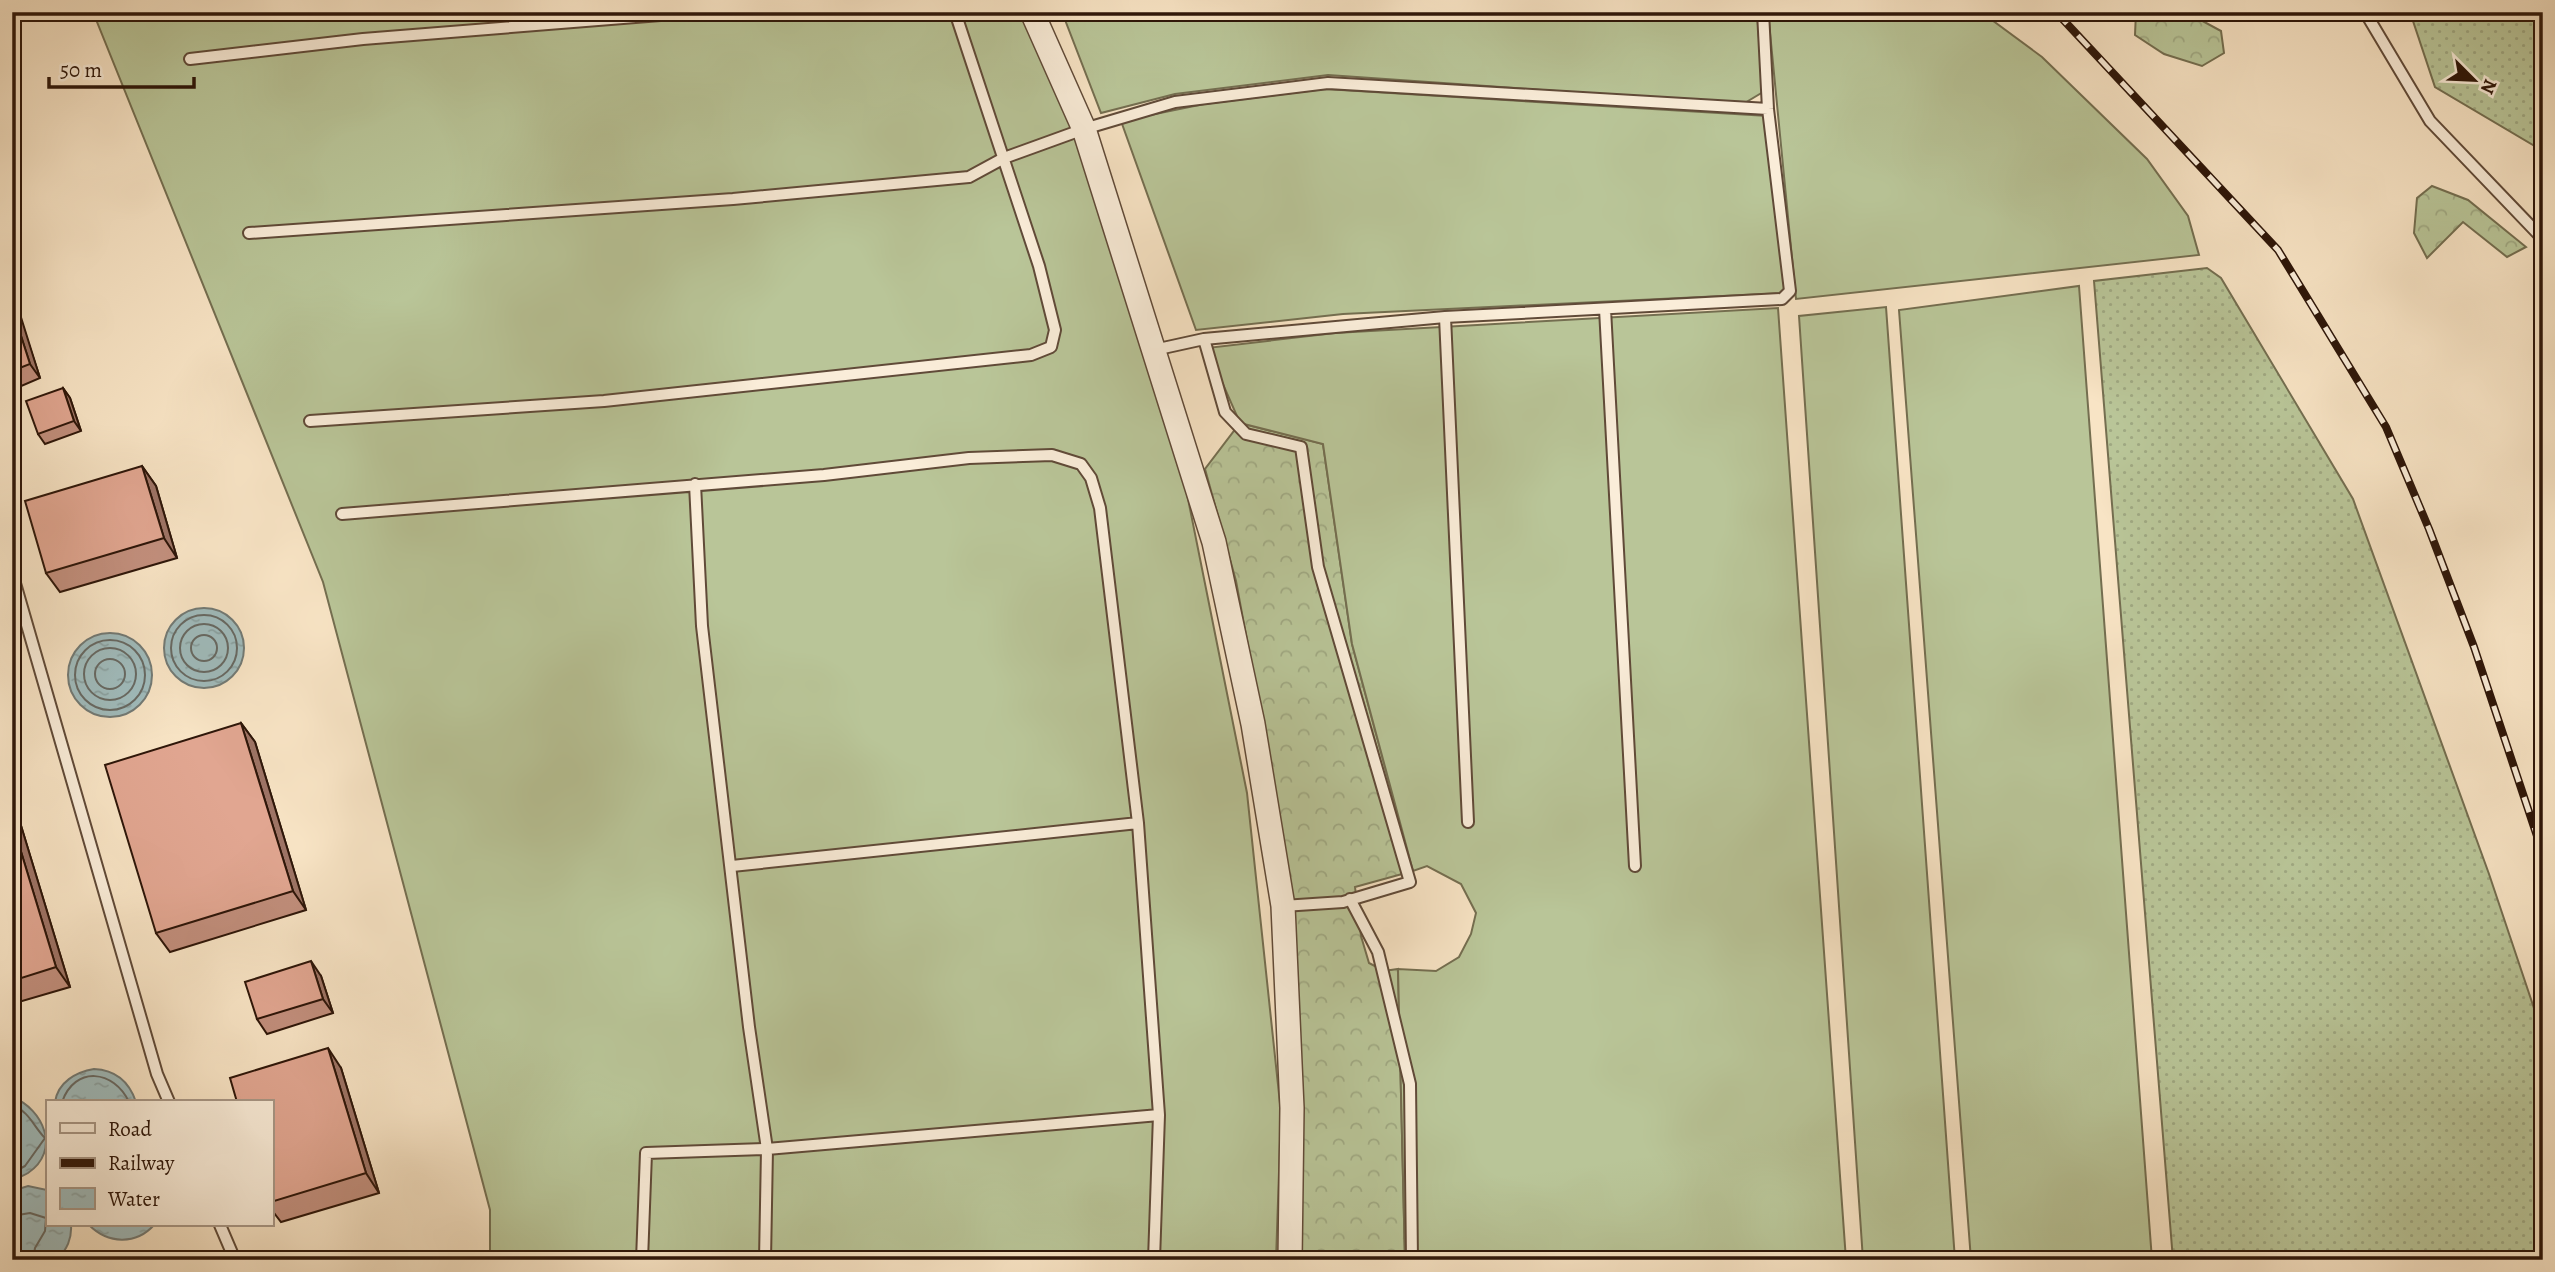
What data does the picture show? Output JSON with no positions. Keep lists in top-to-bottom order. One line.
{"legend":["Road","Railway","Water"],"scale_bar":"50 m","north":"bottom right"}
